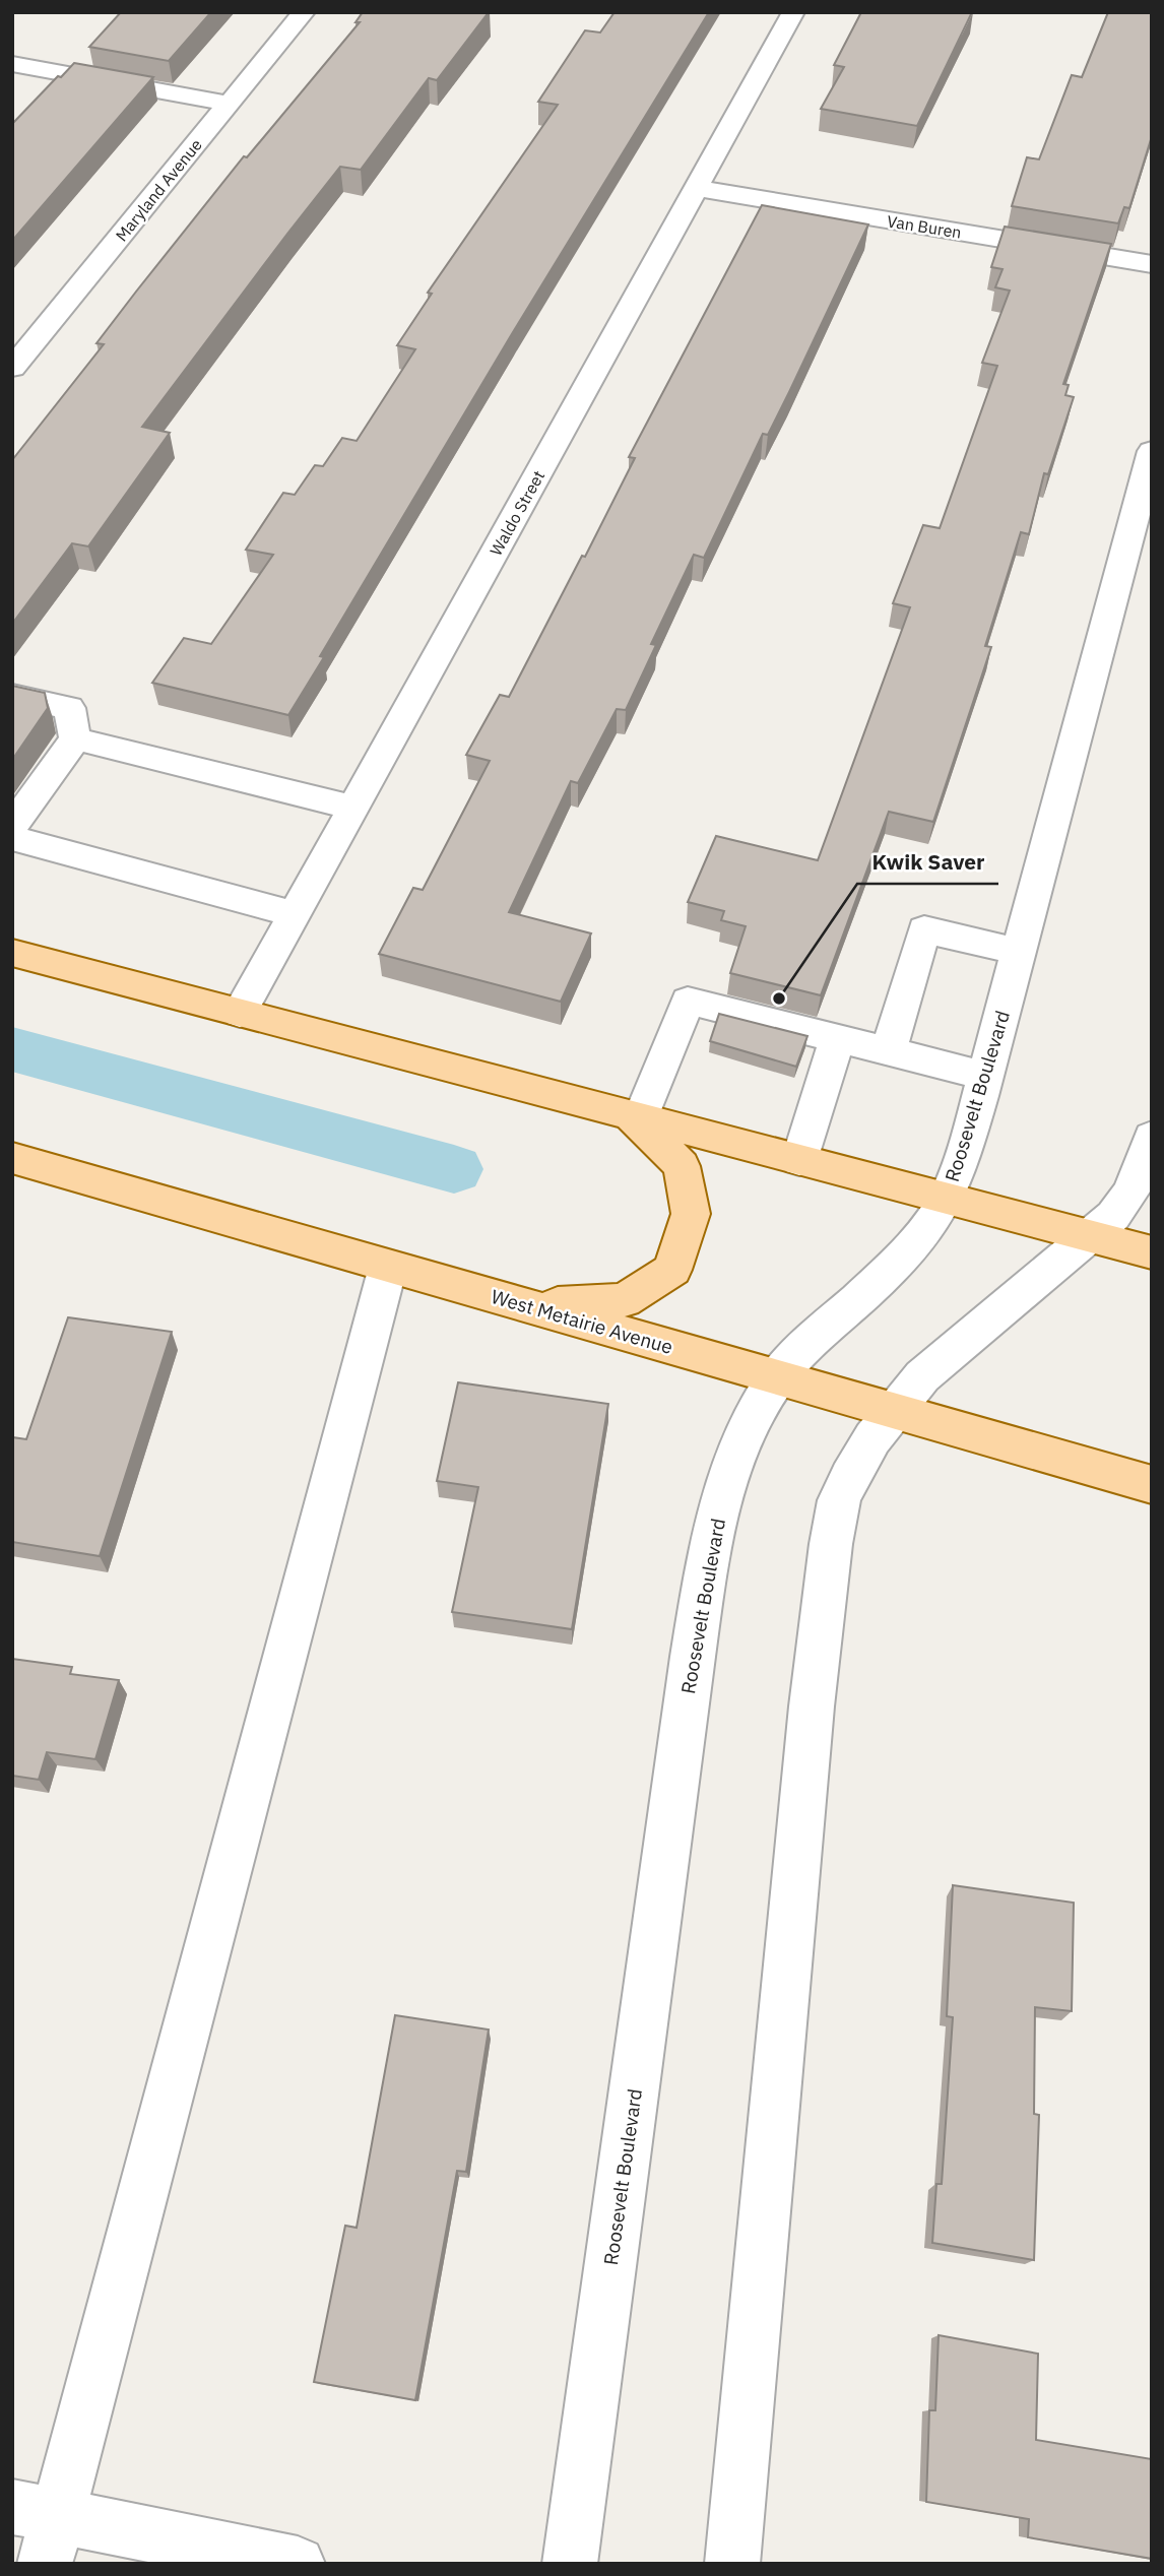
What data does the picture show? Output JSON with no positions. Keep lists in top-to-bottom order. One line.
{"streets":{"main road":["West Metairie Avenue"],"street":["Maryland Avenue","Van Buren","Waldo Street","Roosevelt Boulevard"]},"crossings":[["Van Buren","Waldo Street"],["Roosevelt Boulevard","West Metairie Avenue"]],"places":["Kwik Saver"]}
